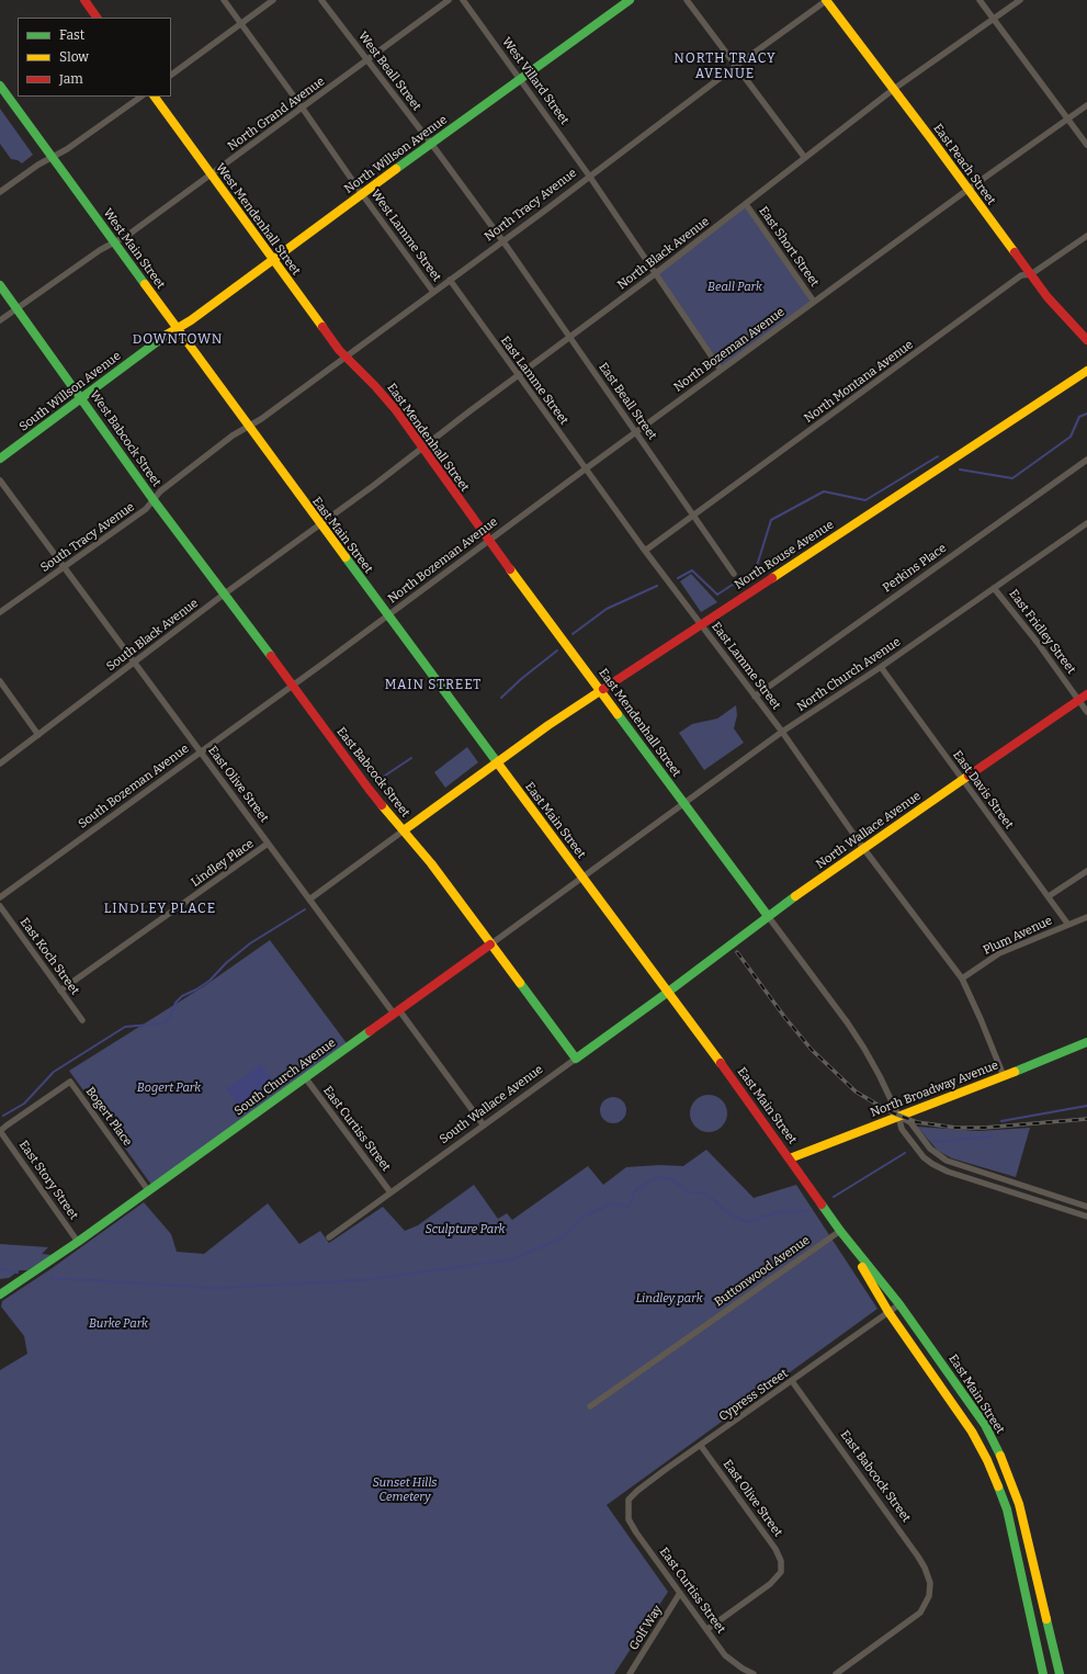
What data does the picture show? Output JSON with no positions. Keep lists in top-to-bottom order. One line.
{"streets":{"main road":["North Willson Avenue","East Peach Street","West Mendenhall Street","West Main Street","South Willson Avenue","East Mendenhall Street","West Babcock Street","East Main Street","North Rouse Avenue","East Babcock Street","North Wallace Avenue","South Church Avenue","North Broadway Avenue","South Wallace Avenue"],"street":["West Beall Street","West Villard Street","North Grand Avenue","North Tracy Avenue","West Lamme Street","East Short Street","North Black Avenue","North Bozeman Avenue","East Lamme Street","North Montana Avenue","East Beall Street","South Tracy Avenue","Perkins Place","East Fridley Street","South Black Avenue","North Church Avenue","East Olive Street","South Bozeman Avenue","East Davis Street","Lindley Place","Plum Avenue","East Koch Street","Bogert Place","East Curtiss Street","East Story Street","Buttonwood Avenue","Cypress Street","Golf Way"]},"crossings":[["West Beall Street","North Grand Avenue"],["West Beall Street","North Willson Avenue"],["West Beall Street","North Tracy Avenue"],["West Beall Street","East Beall Street"],["West Villard Street","North Willson Avenue"],["West Villard Street","North Tracy Avenue"],["West Villard Street","North Black Avenue"],["West Villard Street","North Bozeman Avenue"],["North Grand Avenue","West Mendenhall Street"],["North Grand Avenue","West Lamme Street"],["North Grand Avenue","West Main Street"],["North Grand Avenue","West Babcock Street"],["North Willson Avenue","West Mendenhall Street"],["North Willson Avenue","West Lamme Street"],["North Willson Avenue","West Main Street"],["North Willson Avenue","South Willson Avenue"],["East Peach Street","North Tracy Avenue"],["East Peach Street","North Black Avenue"],["East Peach Street","North Bozeman Avenue"],["East Peach Street","North Montana Avenue"],["North Tracy Avenue","West Mendenhall Street"],["North Tracy Avenue","West Lamme Street"],["North Tracy Avenue","West Main Street"],["North Tracy Avenue","East Lamme Street"],["North Tracy Avenue","East Beall Street"],["North Tracy Avenue","East Mendenhall Street"],["North Tracy Avenue","East Main Street"],["North Tracy Avenue","South Tracy Avenue"],["West Mendenhall Street","East Mendenhall Street"],["East Short Street","North Black Avenue"],["East Short Street","North Bozeman Avenue"],["West Main Street","South Willson Avenue"],["West Main Street","East Main Street"],["West Main Street","South Tracy Avenue"],["North Black Avenue","East Lamme Street"],["North Black Avenue","East Beall Street"],["North Black Avenue","East Mendenhall Street"],["North Black Avenue","East Main Street"],["North Black Avenue","South Black Avenue"],["North Bozeman Avenue","East Lamme Street"],["North Bozeman Avenue","East Beall Street"],["North Bozeman Avenue","East Mendenhall Street"],["North Bozeman Avenue","East Main Street"],["North Bozeman Avenue","South Bozeman Avenue"],["East Lamme Street","North Montana Avenue"],["East Lamme Street","North Rouse Avenue"],["East Lamme Street","Perkins Place"],["East Lamme Street","North Church Avenue"],["East Lamme Street","North Wallace Avenue"],["East Lamme Street","Plum Avenue"],["East Lamme Street","North Broadway Avenue"],["North Montana Avenue","East Beall Street"],["South Willson Avenue","West Babcock Street"],["East Mendenhall Street","North Rouse Avenue"],["East Mendenhall Street","North Church Avenue"],["East Mendenhall Street","North Wallace Avenue"],["East Mendenhall Street","North Broadway Avenue"],["West Babcock Street","South Tracy Avenue"],["West Babcock Street","East Babcock Street"],["East Main Street","South Tracy Avenue"],["East Main Street","North Rouse Avenue"],["East Main Street","South Black Avenue"],["East Main Street","North Church Avenue"],["East Main Street","South Bozeman Avenue"],["East Main Street","North Wallace Avenue"],["East Main Street","South Church Avenue"],["East Main Street","North Broadway Avenue"],["East Main Street","South Wallace Avenue"],["East Main Street","Buttonwood Avenue"],["East Main Street","Cypress Street"],["South Tracy Avenue","East Babcock Street"],["South Tracy Avenue","East Olive Street"],["North Rouse Avenue","East Babcock Street"],["East Fridley Street","North Church Avenue"],["East Fridley Street","North Wallace Avenue"],["South Black Avenue","East Babcock Street"],["South Black Avenue","East Olive Street"],["North Church Avenue","East Davis Street"],["North Church Avenue","South Church Avenue"],["East Babcock Street","South Bozeman Avenue"],["East Babcock Street","South Church Avenue"],["East Babcock Street","South Wallace Avenue"],["East Babcock Street","Cypress Street"],["East Olive Street","South Bozeman Avenue"],["East Olive Street","Lindley Place"],["East Olive Street","South Church Avenue"],["East Olive Street","South Wallace Avenue"],["East Olive Street","East Curtiss Street"],["East Olive Street","Cypress Street"],["East Davis Street","North Wallace Avenue"],["East Davis Street","Plum Avenue"],["North Wallace Avenue","South Wallace Avenue"],["Lindley Place","East Koch Street"],["South Church Avenue","Bogert Place"],["South Church Avenue","East Curtiss Street"],["South Church Avenue","East Story Street"],["South Wallace Avenue","East Curtiss Street"],["Bogert Place","East Story Street"],["East Curtiss Street","Cypress Street"],["East Curtiss Street","Golf Way"]],"districts":["NORTH TRACY AVENUE","DOWNTOWN","MAIN STREET","LINDLEY PLACE"],"parks":["Beall Park","Bogert Park","Sculpture Park","Lindley park","Burke Park","Sunset Hills Cemetery"],"legend":["Fast","Slow","Jam"]}
